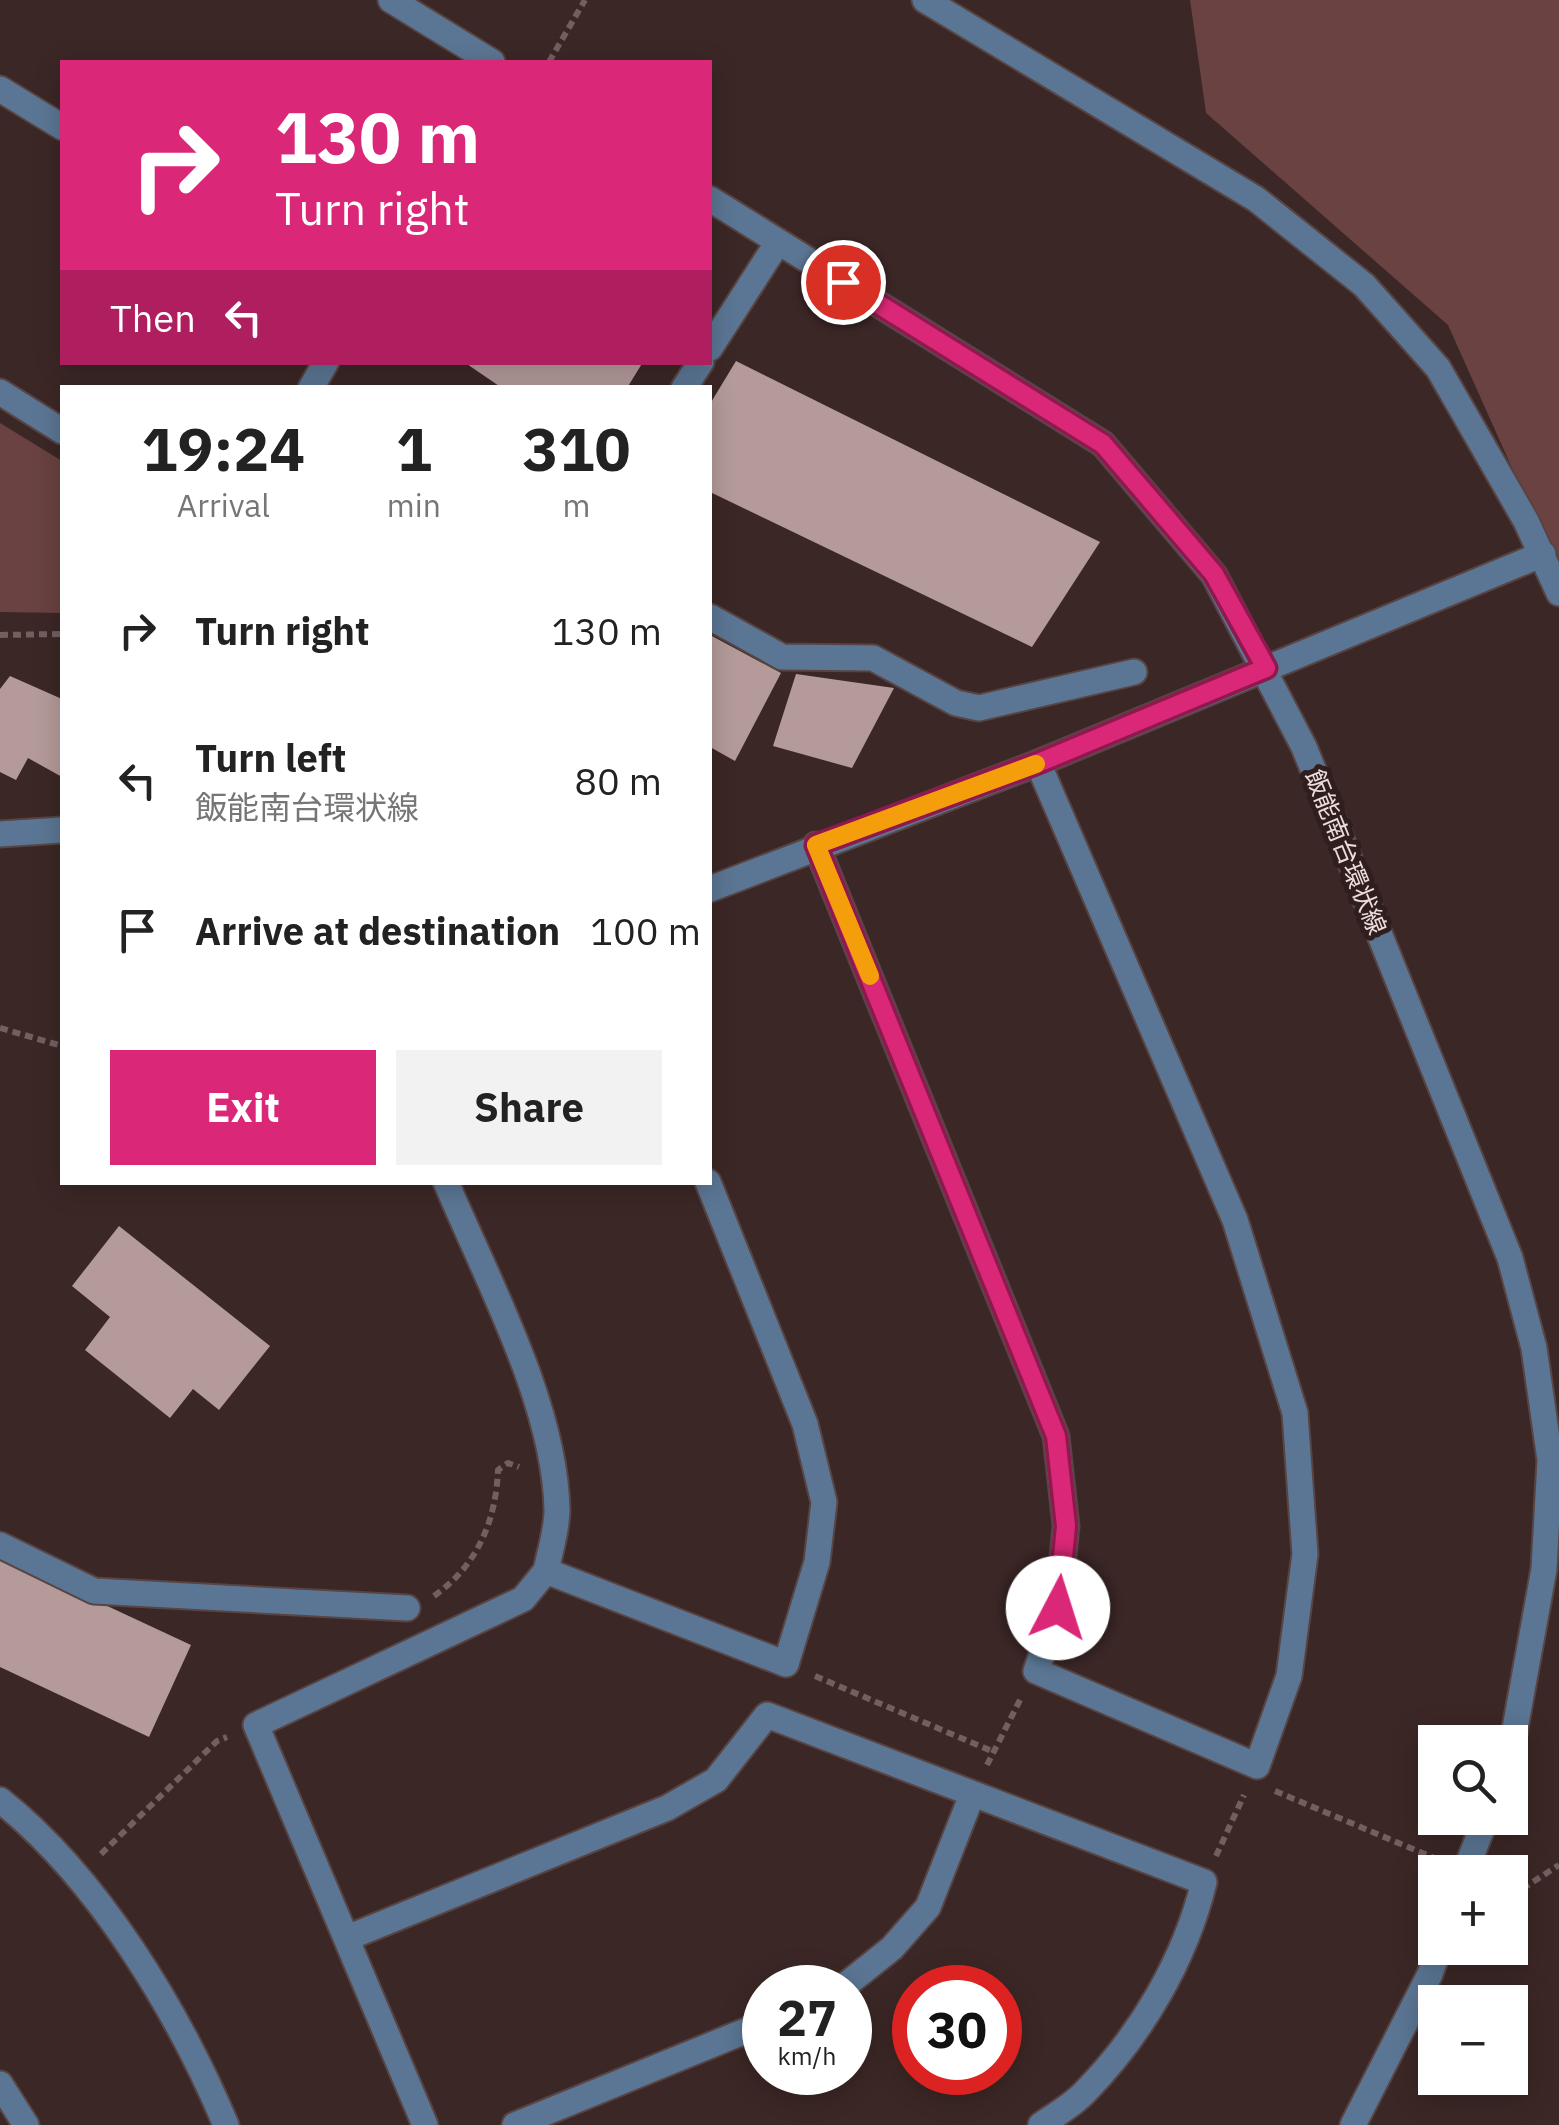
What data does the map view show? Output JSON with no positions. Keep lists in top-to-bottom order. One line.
{"streets":{"street":["飯能南台環状線"]},"page":{"turn":["130 m","Turn right"],"then":"Then","eta":["19:24","Arrival","1","min","310","m"],"list":[{"name":"Turn right","value":"130 m"},{"name":"Turn left","note":"飯能南台環状線","value":"80 m"},{"name":"Arrive at destination","value":"100 m"}],"buttons":["Exit","Share"],"map_buttons":["+","−"],"speed":"27 km/h","limit":"30"}}
